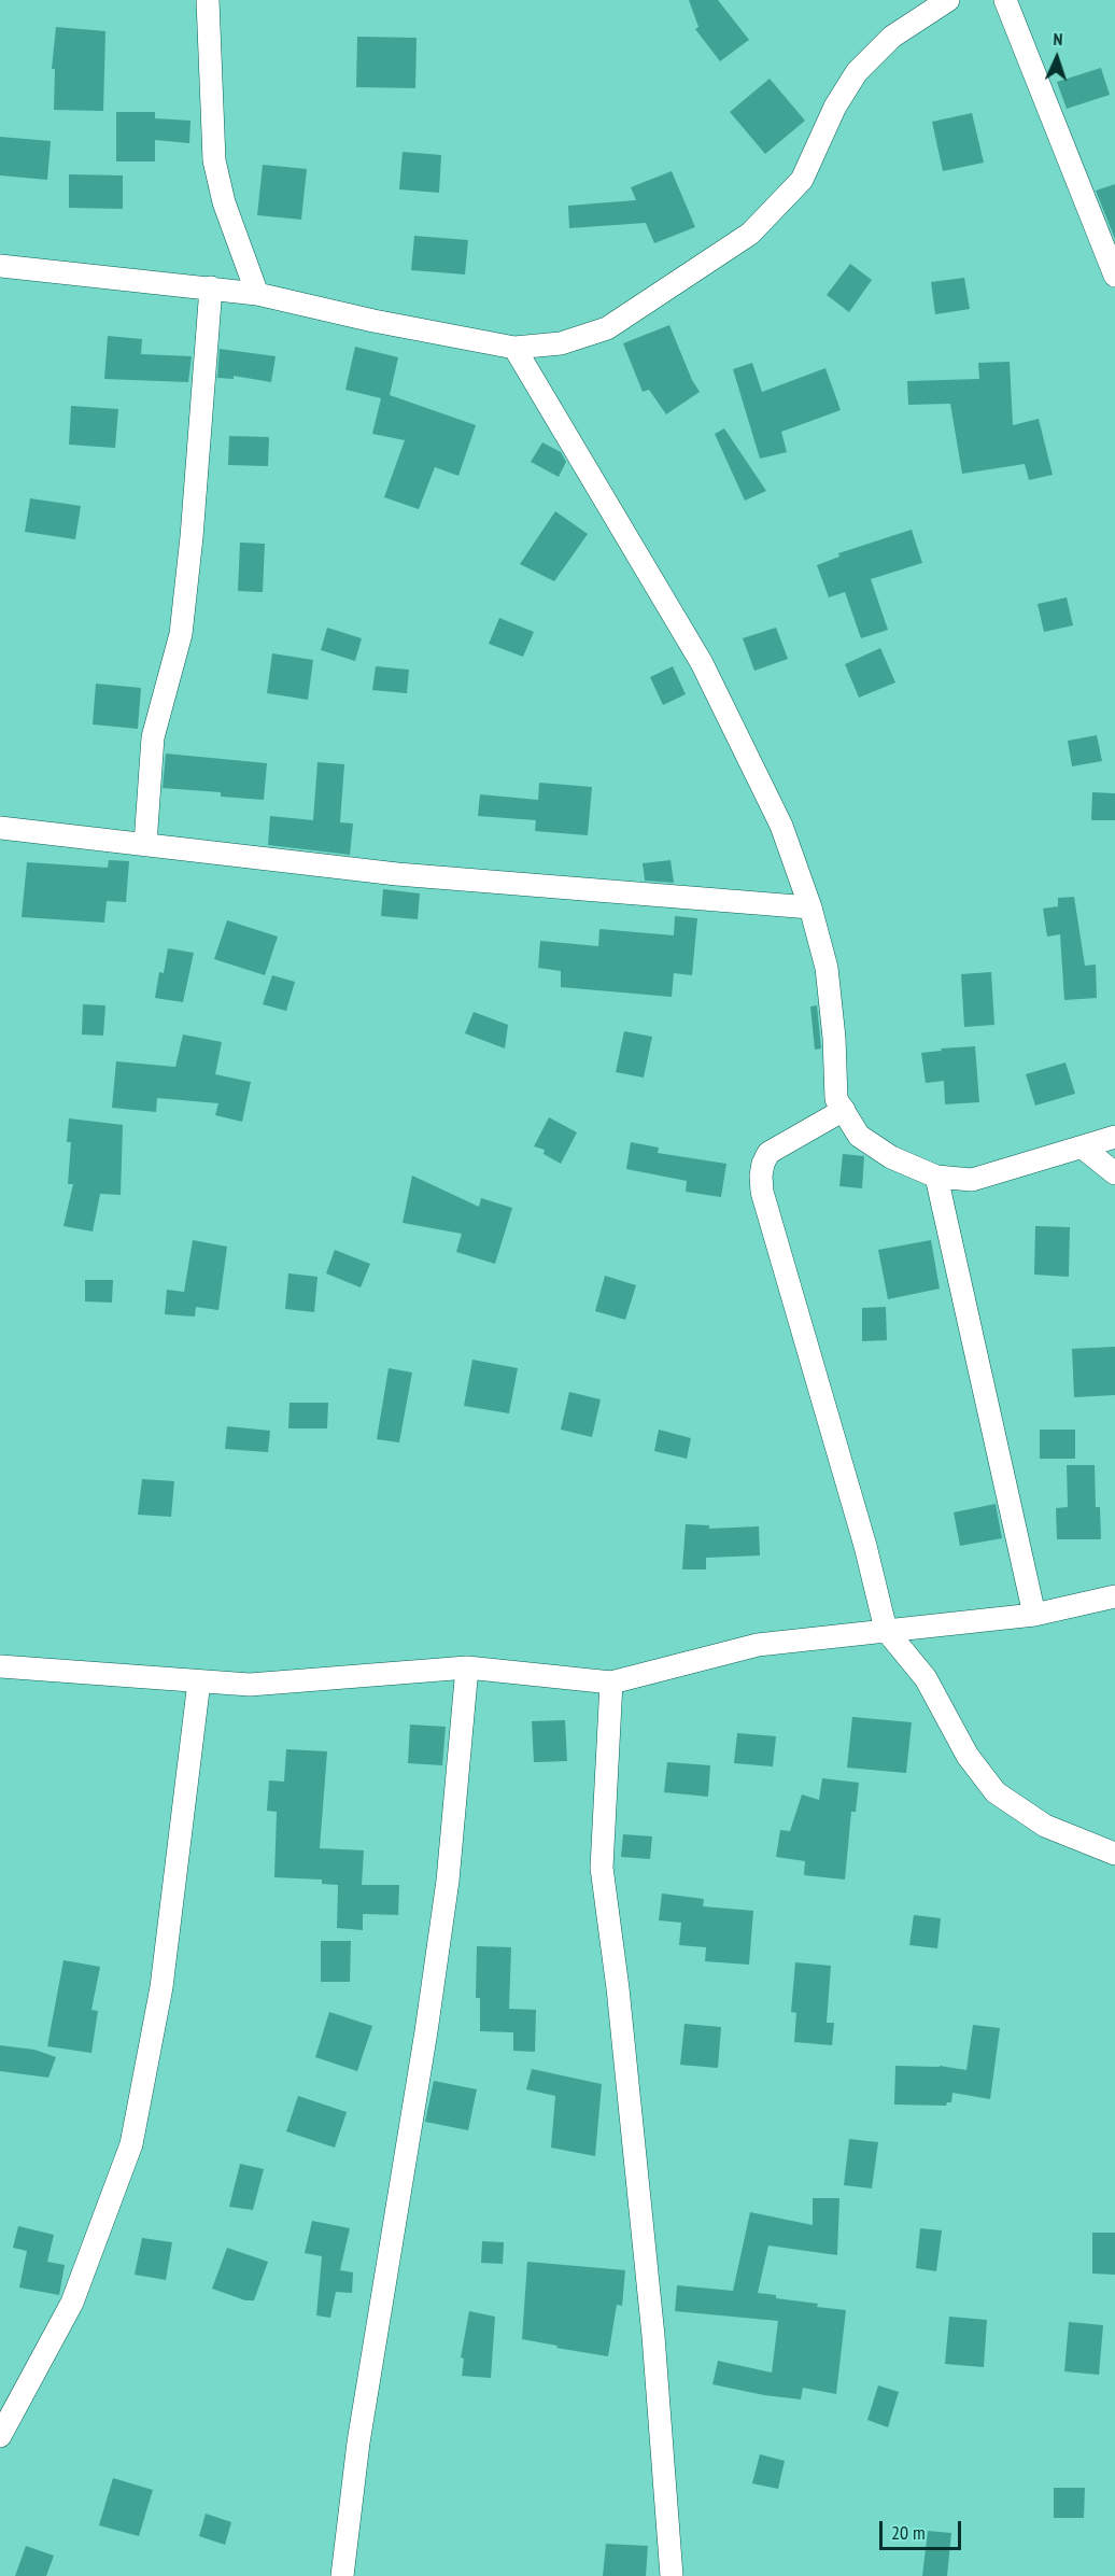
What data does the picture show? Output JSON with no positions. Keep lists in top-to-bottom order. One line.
{"scale_bar":"20 m","north":"top"}
